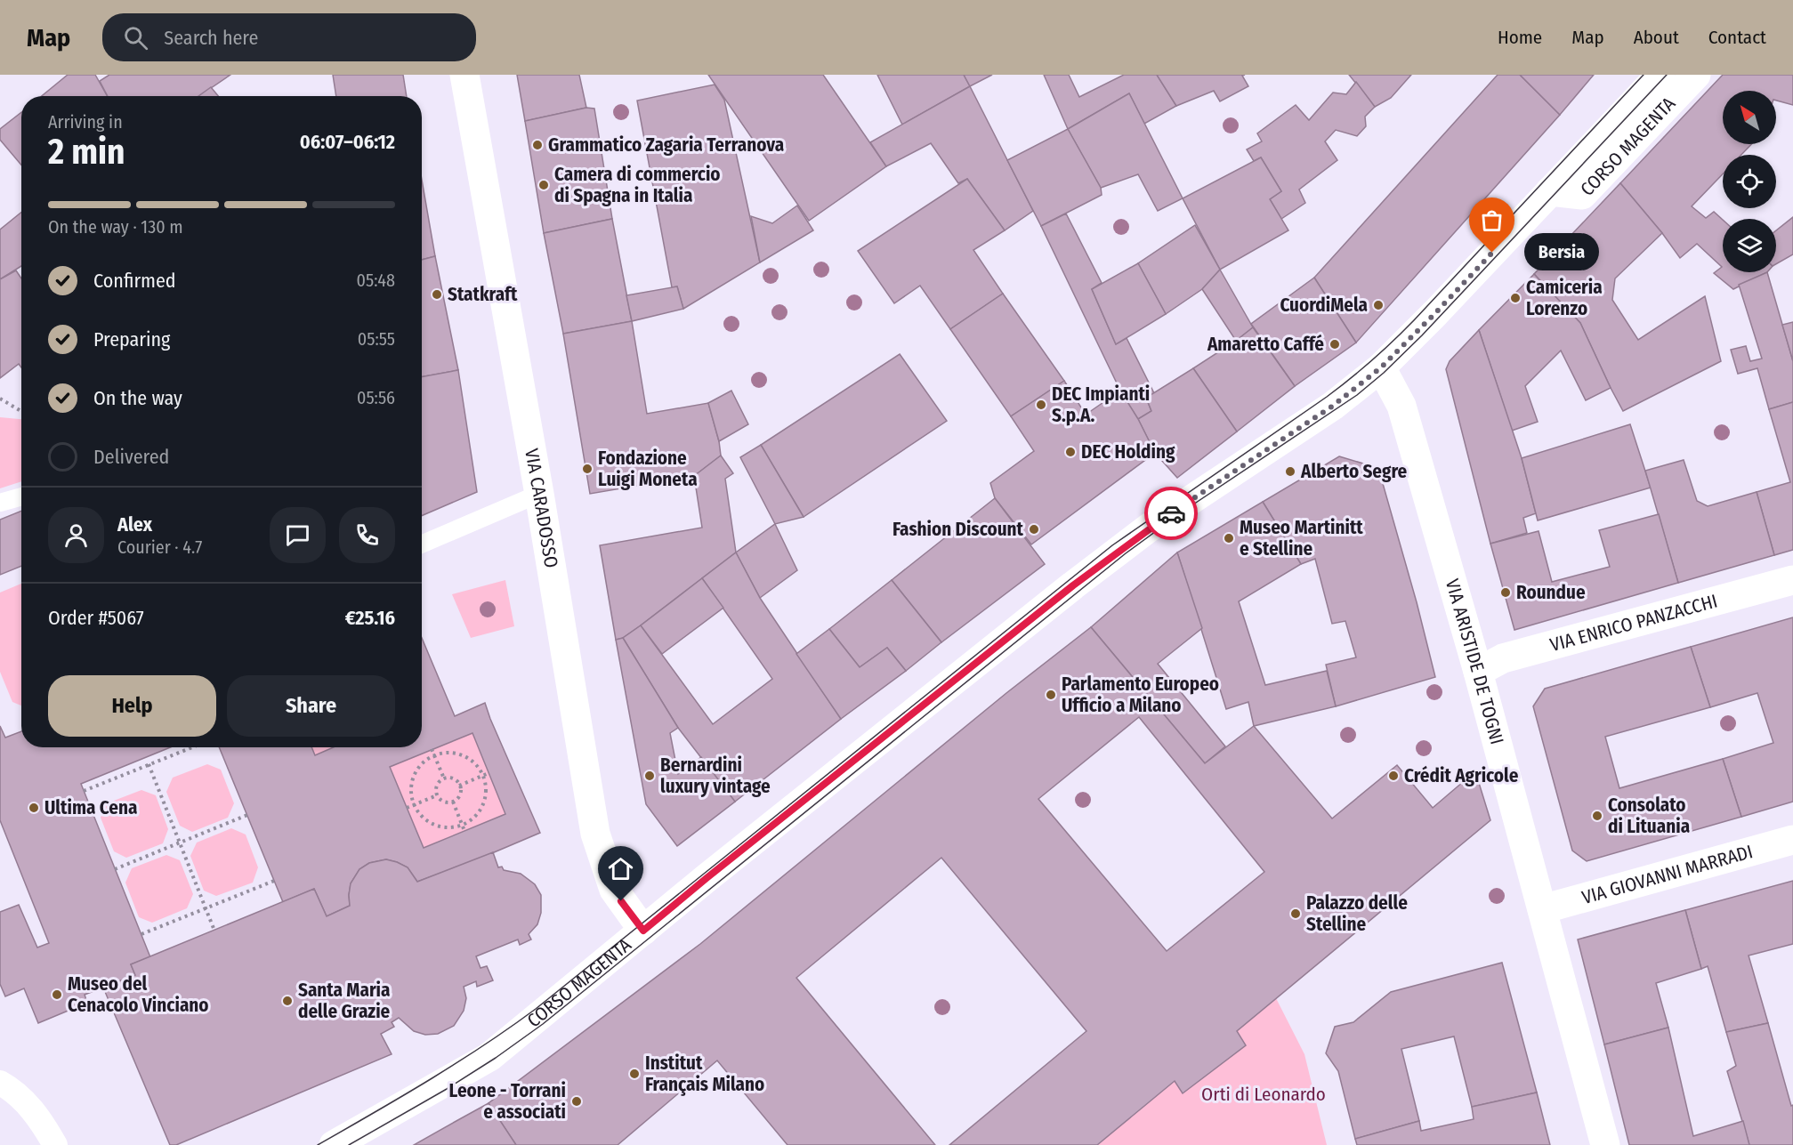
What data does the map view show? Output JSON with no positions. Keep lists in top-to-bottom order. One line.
{"streets":{"street":["CORSO MAGENTA","VIA CARADOSSO","VIA ENRICO PANZACCHI","VIA ARISTIDE DE TOGNI","VIA GIOVANNI MARRADI"]},"crossings":[["CORSO MAGENTA","VIA CARADOSSO"],["CORSO MAGENTA","VIA ARISTIDE DE TOGNI"],["VIA ENRICO PANZACCHI","VIA ARISTIDE DE TOGNI"],["VIA ARISTIDE DE TOGNI","VIA GIOVANNI MARRADI"]],"parks":["Orti di Leonardo"],"places":["Grammatico Zagaria Terranova","Camera di commercio di Spagna in Italia","Bersia","Statkraft","Camiceria Lorenzo","CuordiMela","Amaretto Caffé","DEC Impianti S.p.A.","DEC Holding","Fondazione Luigi Moneta","Alberto Segre","Fashion Discount","Museo Martinitt e Stelline","Roundue","Parlamento Europeo Ufficio a Milano","Bernardini luxury vintage","Crédit Agricole","Ultima Cena","Consolato di Lituania","Palazzo delle Stelline","Museo del Cenacolo Vinciano","Santa Maria delle Grazie","Institut Français Milano","Leone - Torrani e associati"],"north":"top left","page":{"header":"Map","search":"Search here","nav":["Home","Map","About","Contact"],"heading":["2 min","Arriving in","06:07–06:12"],"panel":["Alex","Courier · 4.7","Order #5067","€25.16"],"bar":"On the way · 130 m","bubble":"Bersia","list":[["Confirmed","05:48"],["Preparing","05:55"],["On the way","05:56"],"Delivered"],"buttons":["Help","Share"]}}
